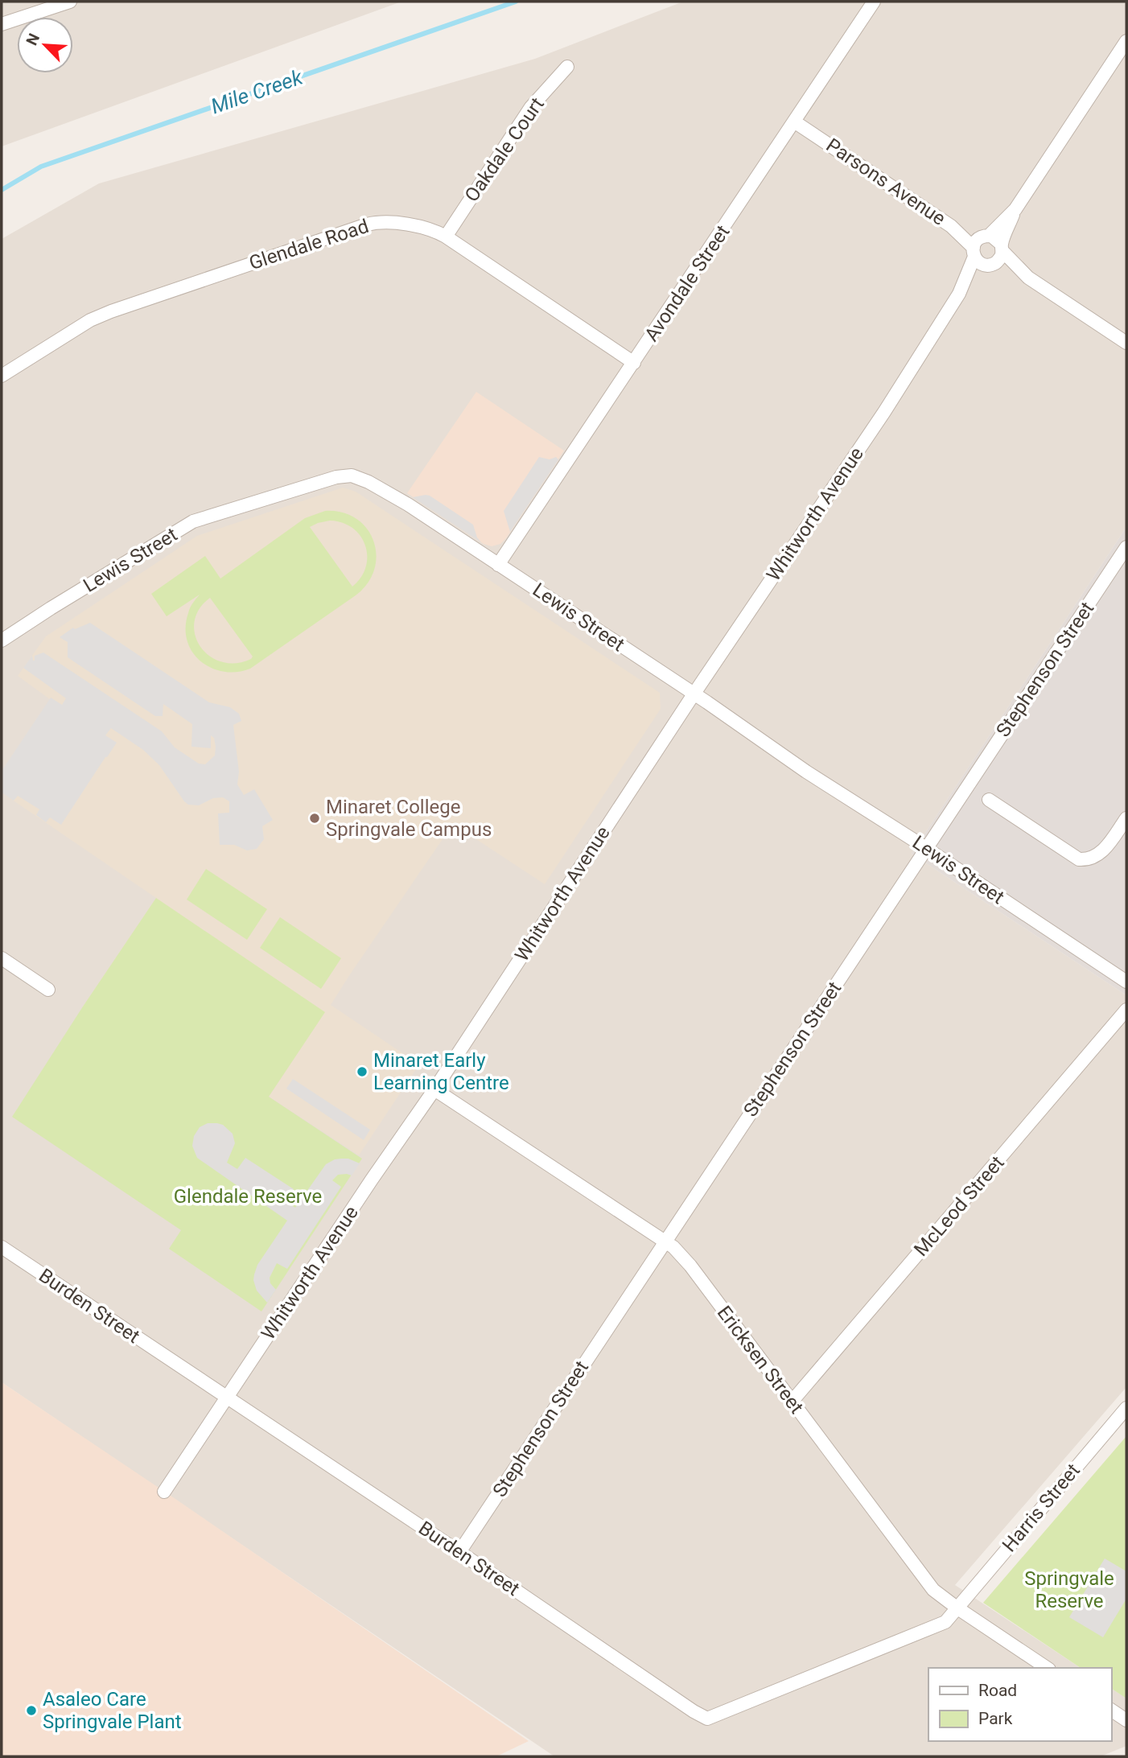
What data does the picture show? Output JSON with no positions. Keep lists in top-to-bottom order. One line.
{"streets":{"street":["Oakdale Court","Parsons Avenue","Glendale Road","Avondale Street","Whitworth Avenue","Lewis Street","Stephenson Street","McLeod Street","Burden Street","Ericksen Street","Harris Street"]},"crossings":[["Oakdale Court","Glendale Road"],["Parsons Avenue","Avondale Street"],["Parsons Avenue","Whitworth Avenue"],["Glendale Road","Avondale Street"],["Avondale Street","Lewis Street"],["Whitworth Avenue","Lewis Street"],["Whitworth Avenue","Burden Street"],["Whitworth Avenue","Ericksen Street"],["Lewis Street","Stephenson Street"],["Stephenson Street","Burden Street"],["Stephenson Street","Ericksen Street"],["McLeod Street","Ericksen Street"],["Burden Street","Ericksen Street"],["Burden Street","Harris Street"],["Ericksen Street","Harris Street"]],"water":["Mile Creek"],"parks":["Glendale Reserve","Springvale Reserve"],"places":["Minaret College Springvale Campus","Minaret Early Learning Centre","Asaleo Care Springvale Plant"],"legend":["Road","Park"],"north":"top left"}
